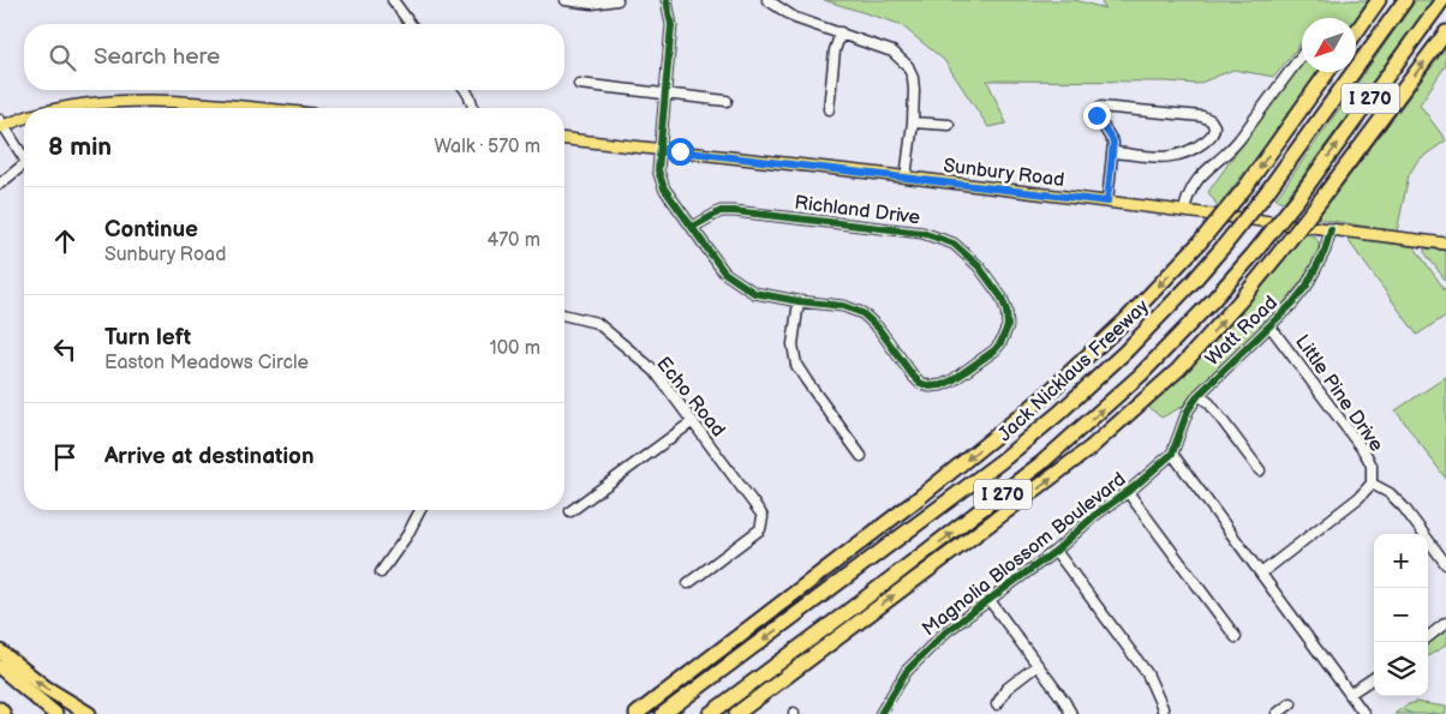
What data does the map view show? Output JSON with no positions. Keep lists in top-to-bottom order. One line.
{"streets":{"highway":["I 270","Jack Nicklaus Freeway"],"main road":["Sunbury Road"],"street":["Richland Drive","Watt Road","Little Pine Drive","Echo Road","Magnolia Blossom Boulevard"]},"crossings":[["Sunbury Road","Watt Road"],["Watt Road","Little Pine Drive"],["Watt Road","Magnolia Blossom Boulevard"]],"north":"bottom left","page":{"search":"Search here","heading":["8 min","Walk · 570 m"],"list":[["Continue","Sunbury Road","470 m"],["Turn left","Easton Meadows Circle","100 m"],"Arrive at destination"],"map_buttons":["+","−"]}}
